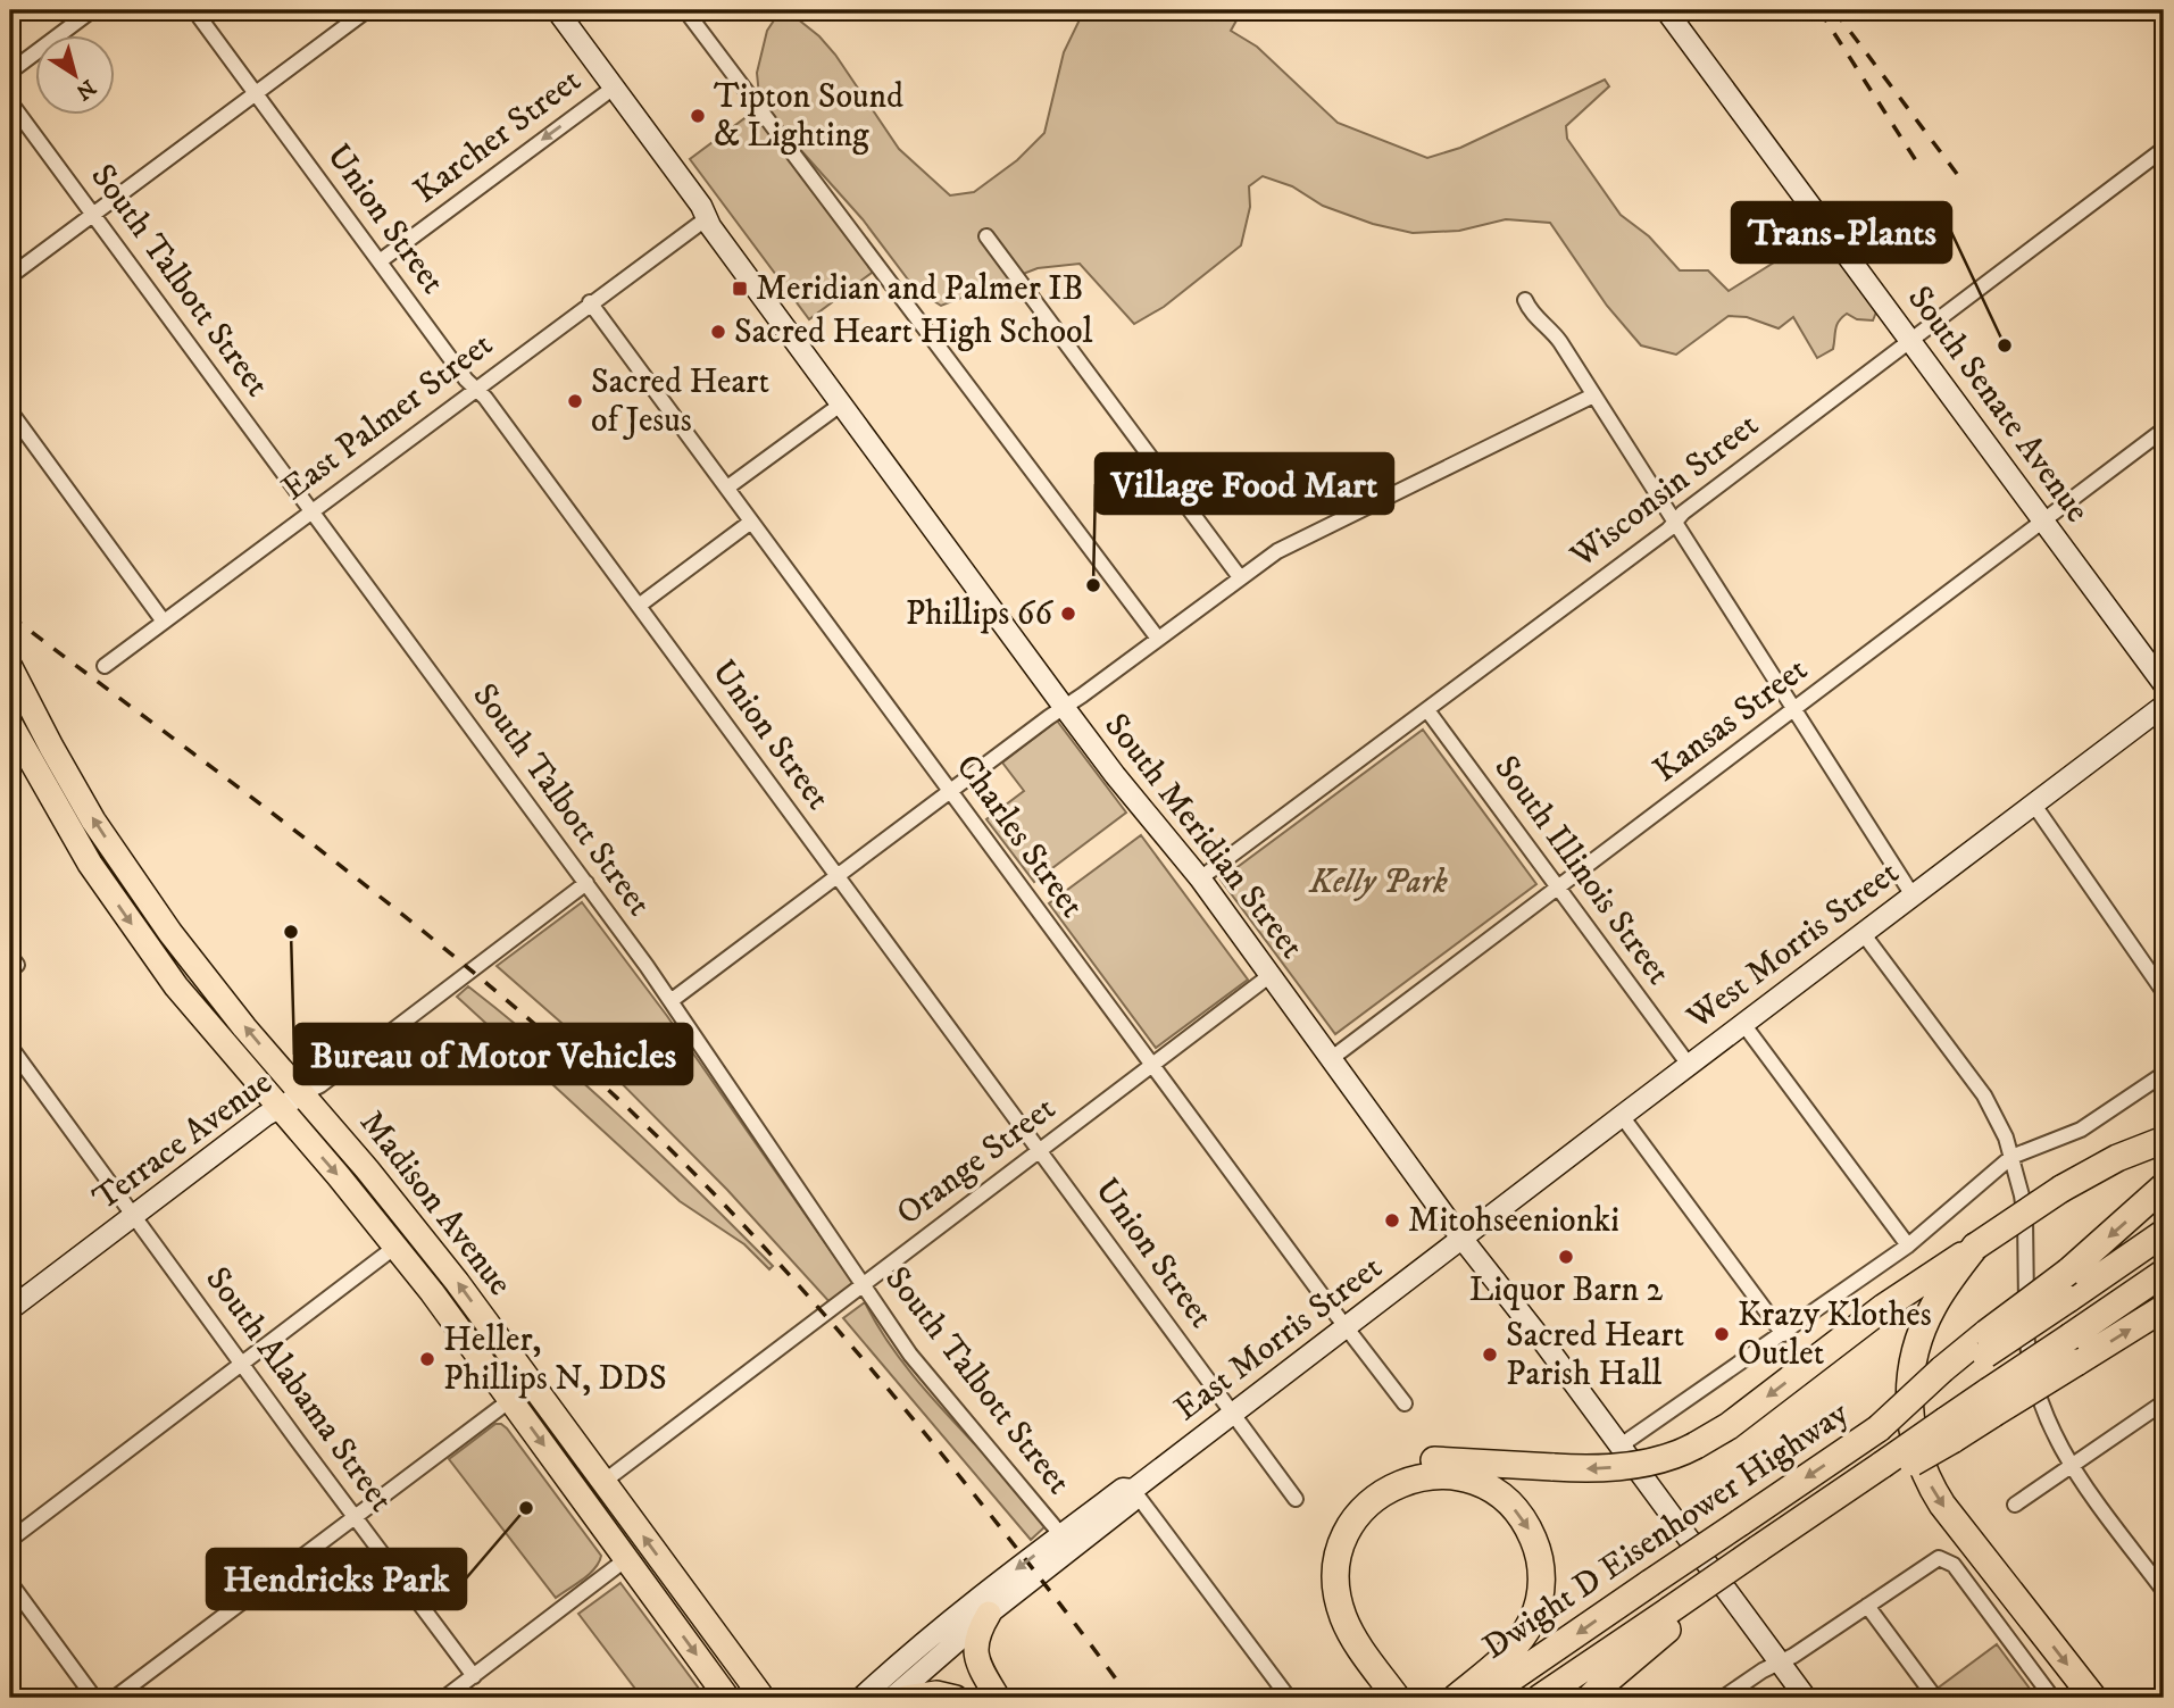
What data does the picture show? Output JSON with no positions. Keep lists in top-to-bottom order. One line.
{"streets":{"highway":["Dwight D Eisenhower Highway"],"main road":["South Senate Avenue","South Meridian Street","West Morris Street","Terrace Avenue","Madison Avenue","East Morris Street"],"street":["Karcher Street","Union Street","South Talbott Street","East Palmer Street","Wisconsin Street","Kansas Street","Charles Street","South Illinois Street","Orange Street","South Alabama Street"]},"crossings":[["Karcher Street","Union Street"],["Karcher Street","South Meridian Street"],["Union Street","East Palmer Street"],["Union Street","Orange Street"],["Union Street","East Morris Street"],["South Talbott Street","East Palmer Street"],["South Talbott Street","Terrace Avenue"],["South Talbott Street","Orange Street"],["South Talbott Street","East Morris Street"],["South Senate Avenue","Wisconsin Street"],["South Senate Avenue","Kansas Street"],["East Palmer Street","Charles Street"],["East Palmer Street","South Meridian Street"],["Wisconsin Street","South Meridian Street"],["Wisconsin Street","South Illinois Street"],["Kansas Street","South Meridian Street"],["Kansas Street","South Illinois Street"],["Charles Street","Orange Street"],["Charles Street","East Morris Street"],["South Meridian Street","West Morris Street"],["South Meridian Street","Orange Street"],["South Meridian Street","East Morris Street"],["South Illinois Street","West Morris Street"],["West Morris Street","East Morris Street"],["Terrace Avenue","Madison Avenue"],["Terrace Avenue","South Alabama Street"],["Orange Street","Madison Avenue"]],"one_way":["Karcher Street"],"parks":["Kelly Park"],"places":{"other":["Tipton Sound & Lighting","Sacred Heart High School","Trans-Plants","Sacred Heart of Jesus","Village Food Mart","Phillips 66","Bureau of Motor Vehicles","Mitohseenionki","Liquor Barn 2","Krazy Klothes Outlet","Sacred Heart Parish Hall","Heller, Phillips N, DDS","Hendricks Park"],"transit":["Meridian and Palmer IB"]},"north":"bottom right"}
